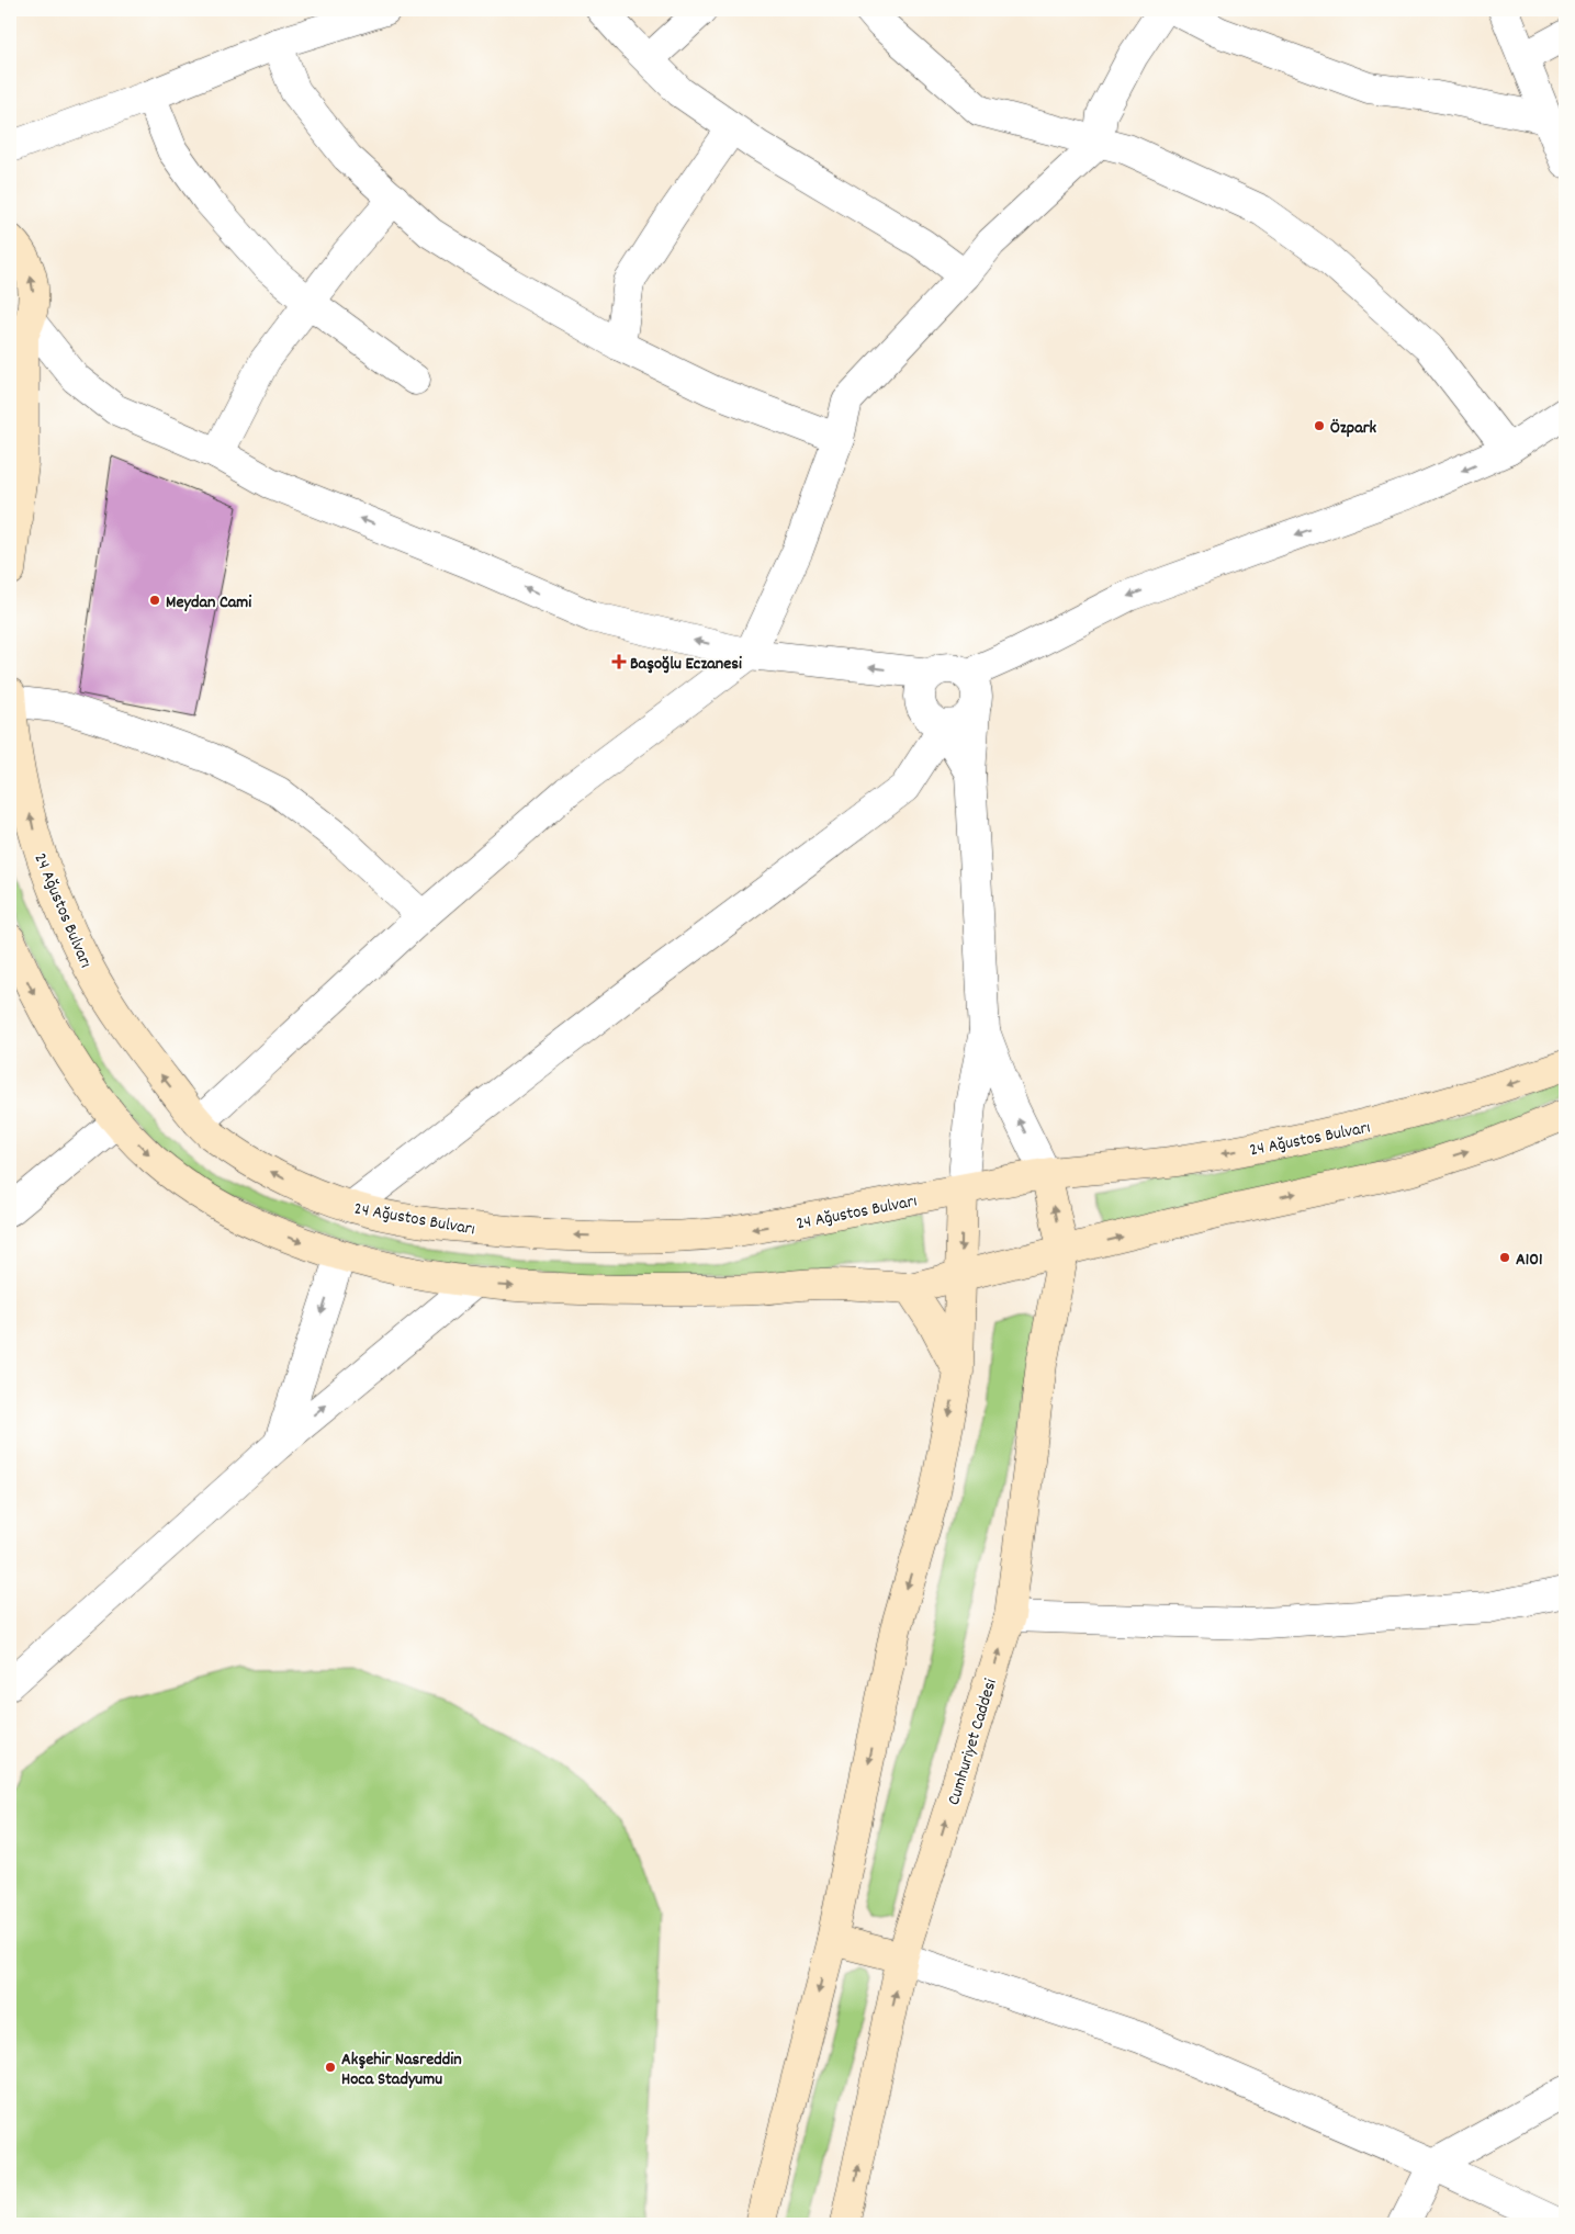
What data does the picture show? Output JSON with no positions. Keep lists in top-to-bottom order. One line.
{"streets":{"main road":["24 Ağustos Bulvarı","Cumhuriyet Caddesi"]},"places":{"other":["Özpark","Meydan Cami","A101","Akşehir Nasreddin Hoca Stadyumu"],"health":["Başoğlu Eczanesi"]}}
